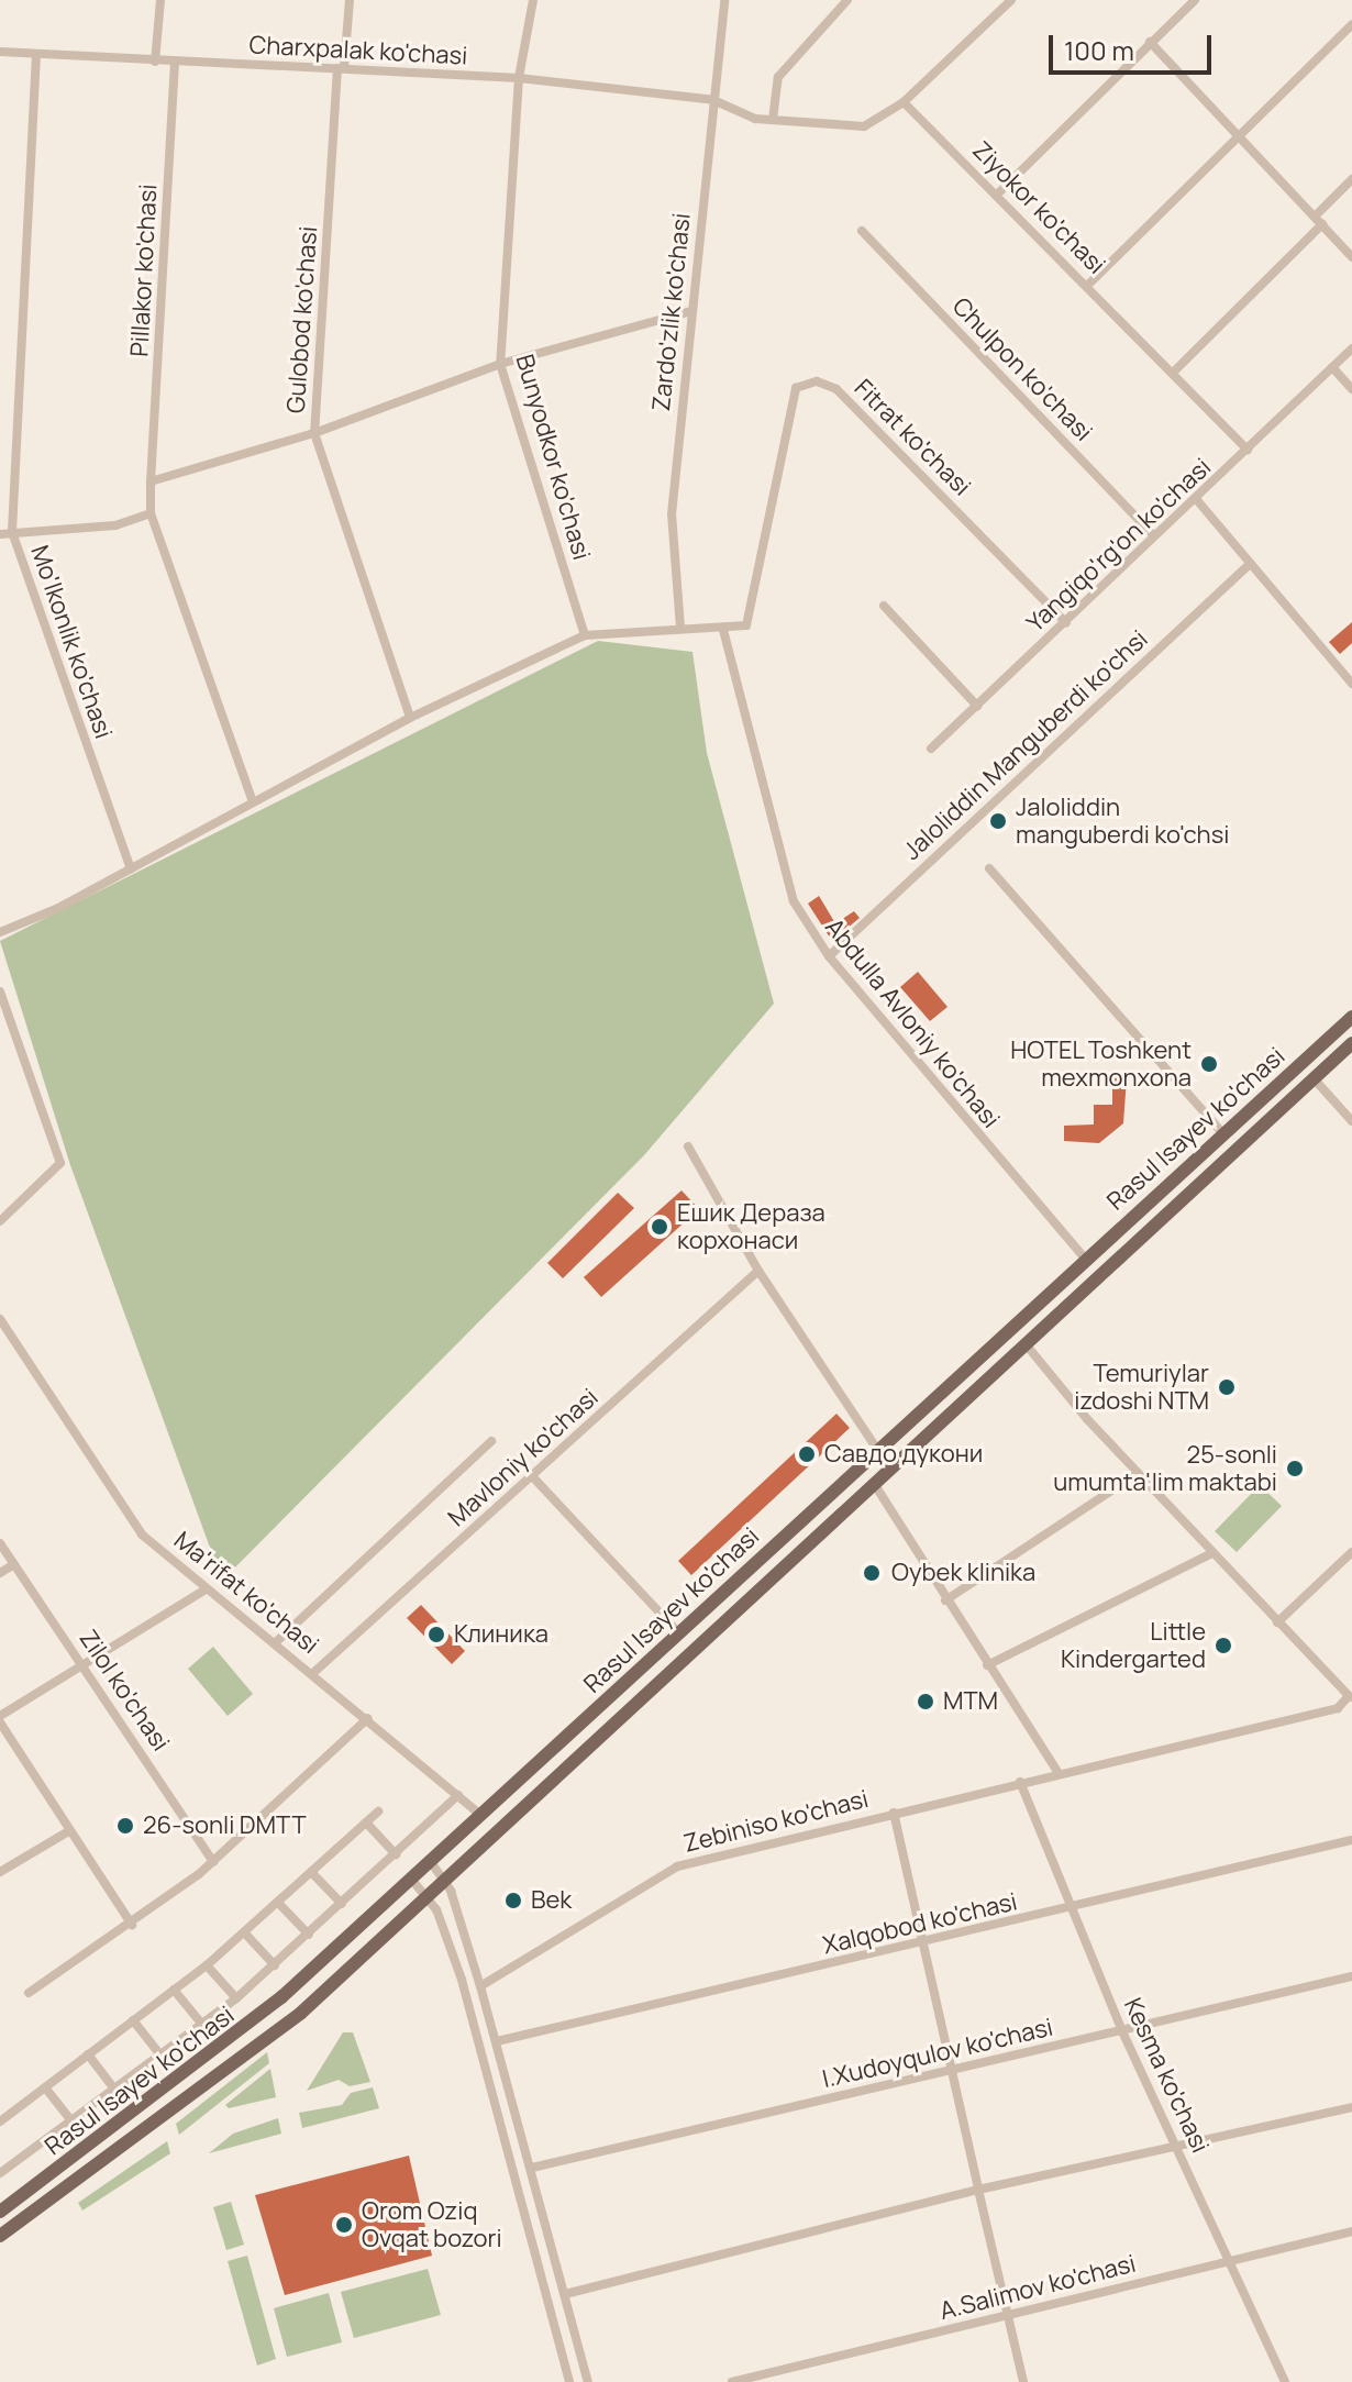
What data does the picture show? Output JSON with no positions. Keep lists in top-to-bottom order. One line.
{"streets":{"main road":["Rasul Isayev ko'chasi"],"street":["Charxpalak ko'chasi","Ziyokor ko'chasi","Pillakor ko'chasi","Zardo'zlik ko'chasi","Gulobod ko'chasi","Chulpon ko'chasi","Fitrat ko'chasi","Bunyodkor ko'chasi","Yangiqo'rg'on ko'chasi","Mo'lkonlik ko'chasi","Jaloliddin Manguberdi ko'chsi","Abdulla Avloniy ko'chasi","Mavloniy ko'chasi","Ma'rifat ko'chasi","Zilol ko'chasi","Zebiniso ko'chasi","Xalqobod ko'chasi","I.Xudoyqulov ko'chasi","Kesma ko'chasi","A.Salimov ko'chasi"]},"crossings":[["Charxpalak ko'chasi","Ziyokor ko'chasi"],["Charxpalak ko'chasi","Pillakor ko'chasi"],["Charxpalak ko'chasi","Zardo'zlik ko'chasi"],["Charxpalak ko'chasi","Gulobod ko'chasi"],["Charxpalak ko'chasi","Bunyodkor ko'chasi"],["Charxpalak ko'chasi","Mo'lkonlik ko'chasi"],["Ziyokor ko'chasi","Yangiqo'rg'on ko'chasi"],["Chulpon ko'chasi","Yangiqo'rg'on ko'chasi"],["Fitrat ko'chasi","Yangiqo'rg'on ko'chasi"],["Fitrat ko'chasi","Abdulla Avloniy ko'chasi"],["Jaloliddin Manguberdi ko'chsi","Abdulla Avloniy ko'chasi"],["Abdulla Avloniy ko'chasi","Rasul Isayev ko'chasi"],["Rasul Isayev ko'chasi","Ma'rifat ko'chasi"],["Mavloniy ko'chasi","Ma'rifat ko'chasi"],["Zebiniso ko'chasi","Kesma ko'chasi"],["Xalqobod ko'chasi","Kesma ko'chasi"],["I.Xudoyqulov ko'chasi","Kesma ko'chasi"],["Kesma ko'chasi","A.Salimov ko'chasi"]],"places":["Jaloliddin manguberdi ko'chsi","HOTEL Toshkent mexmonxona","Ешик Дераза корхонаси","Temuriylar izdoshi NTM","Савдо дукони","25-sonli umumta'lim maktabi","Oybek klinika","Клиника","Little Kindergarted","MTM","26-sonli DMTT","Bek","Orom Oziq Ovqat bozori"],"scale_bar":"100 m"}
